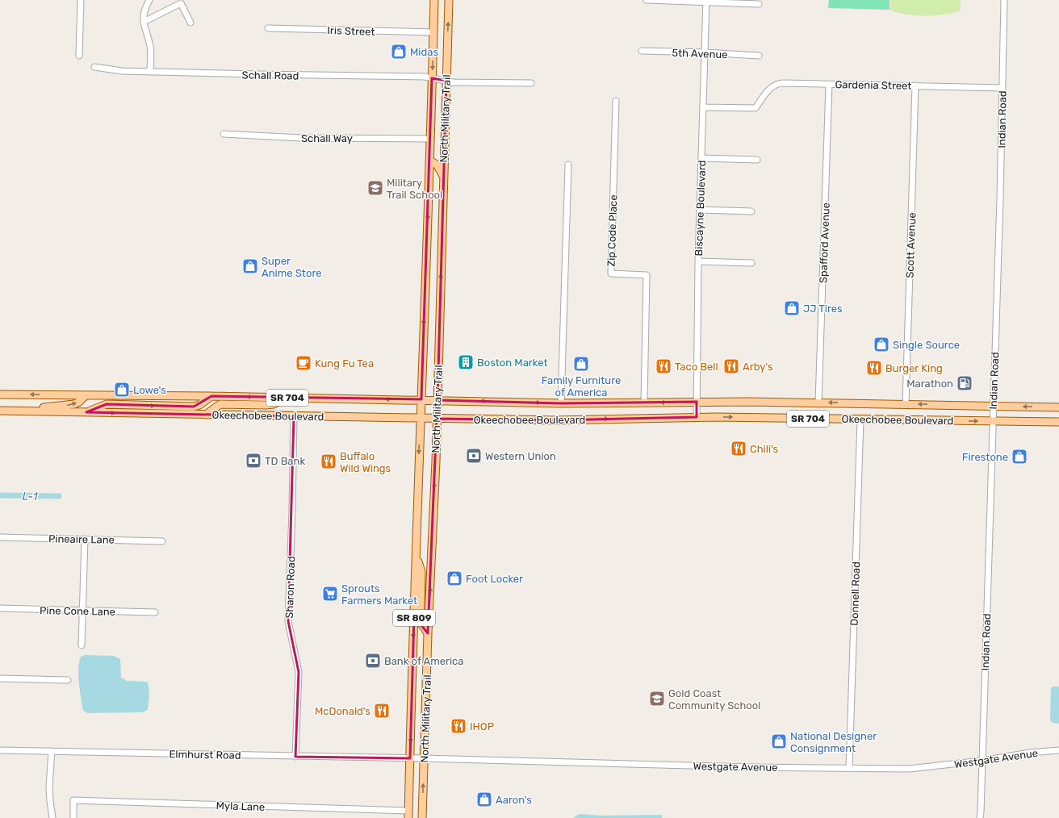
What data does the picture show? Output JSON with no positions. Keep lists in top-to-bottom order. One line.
{"streets":{"main road":["North Military Trail","SR 704","Okeechobee Boulevard","SR 809"],"street":["Iris Street","5th Avenue","Schall Road","Gardenia Street","Indian Road","Schall Way","Biscayne Boulevard","Zip Code Place","Spafford Avenue","Scott Avenue","Pineaire Lane","Sharon Road","Donnell Road","Pine Cone Lane","Elmhurst Road","Westgate Avenue","Myla Lane"]},"crossings":[["Iris Street","North Military Trail"],["5th Avenue","Biscayne Boulevard"],["Schall Road","North Military Trail"],["Gardenia Street","Indian Road"],["Gardenia Street","Biscayne Boulevard"],["Gardenia Street","Spafford Avenue"],["Gardenia Street","Scott Avenue"],["North Military Trail","Schall Way"],["North Military Trail","Okeechobee Boulevard"],["North Military Trail","Elmhurst Road"],["North Military Trail","Westgate Avenue"],["North Military Trail","Myla Lane"],["Indian Road","Okeechobee Boulevard"],["Indian Road","Westgate Avenue"],["Biscayne Boulevard","Okeechobee Boulevard"],["Zip Code Place","Okeechobee Boulevard"],["Spafford Avenue","Okeechobee Boulevard"],["Scott Avenue","Okeechobee Boulevard"],["Okeechobee Boulevard","Sharon Road"],["Okeechobee Boulevard","Donnell Road"],["Sharon Road","Elmhurst Road"],["Donnell Road","Westgate Avenue"],["Elmhurst Road","Westgate Avenue"]],"water":["L-1"],"places":{"shop":["Midas","Super Anime Store","JJ Tires","Single Source","Family Furniture of America","Lowe's","Firestone","Foot Locker","National Designer Consignment","Aaron's"],"school or university":["Military Trail School","Gold Coast Community School"],"building":["Boston Market"],"cafe":["Kung Fu Tea"],"restaurant":["Taco Bell","Arby's","Burger King","Chili's","Buffalo Wild Wings","McDonald's","IHOP"],"fuel station":["Marathon"],"bank":["Western Union","TD Bank","Bank of America"],"supermarket":["Sprouts Farmers Market"]}}
